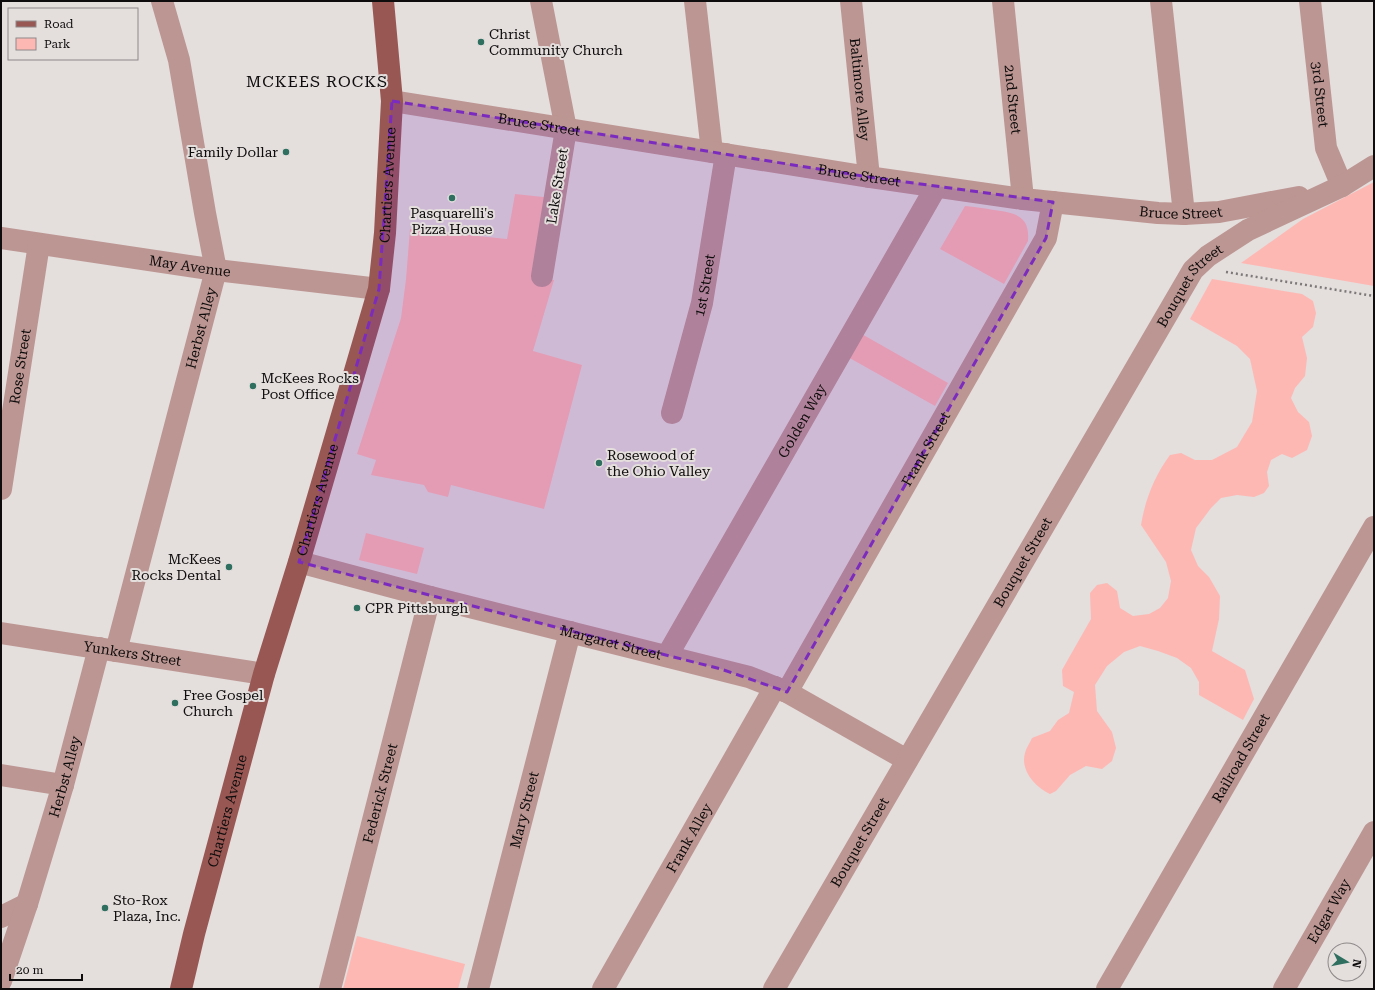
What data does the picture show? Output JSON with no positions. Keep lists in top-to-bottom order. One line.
{"streets":{"main road":["Chartiers Avenue"],"street":["Baltimore Alley","3rd Street","2nd Street","Bruce Street","Lake Street","May Avenue","1st Street","Bouquet Street","Herbst Alley","Rose Street","Golden Way","Frank Street","Margaret Street","Yunkers Street","Railroad Street","Federick Street","Mary Street","Frank Alley","Edgar Way"]},"crossings":[["Baltimore Alley","Bruce Street"],["3rd Street","Bruce Street"],["3rd Street","Bouquet Street"],["2nd Street","Bruce Street"],["Bruce Street","Chartiers Avenue"],["Bruce Street","Lake Street"],["Bruce Street","1st Street"],["Bruce Street","Bouquet Street"],["Bruce Street","Golden Way"],["Bruce Street","Frank Street"],["Chartiers Avenue","May Avenue"],["Chartiers Avenue","Margaret Street"],["Chartiers Avenue","Yunkers Street"],["May Avenue","Herbst Alley"],["May Avenue","Rose Street"],["Bouquet Street","Margaret Street"],["Herbst Alley","Yunkers Street"],["Golden Way","Margaret Street"],["Frank Street","Margaret Street"],["Frank Street","Frank Alley"],["Margaret Street","Federick Street"],["Margaret Street","Mary Street"],["Margaret Street","Frank Alley"]],"districts":["MCKEES ROCKS"],"places":["Christ Community Church","Family Dollar","Pasquarelli's Pizza House","McKees Rocks Post Office","Rosewood of the Ohio Valley","McKees Rocks Dental","CPR Pittsburgh","Free Gospel Church","Sto-Rox Plaza, Inc."],"legend":["Road","Park"],"scale_bar":"20 m","north":"right"}
